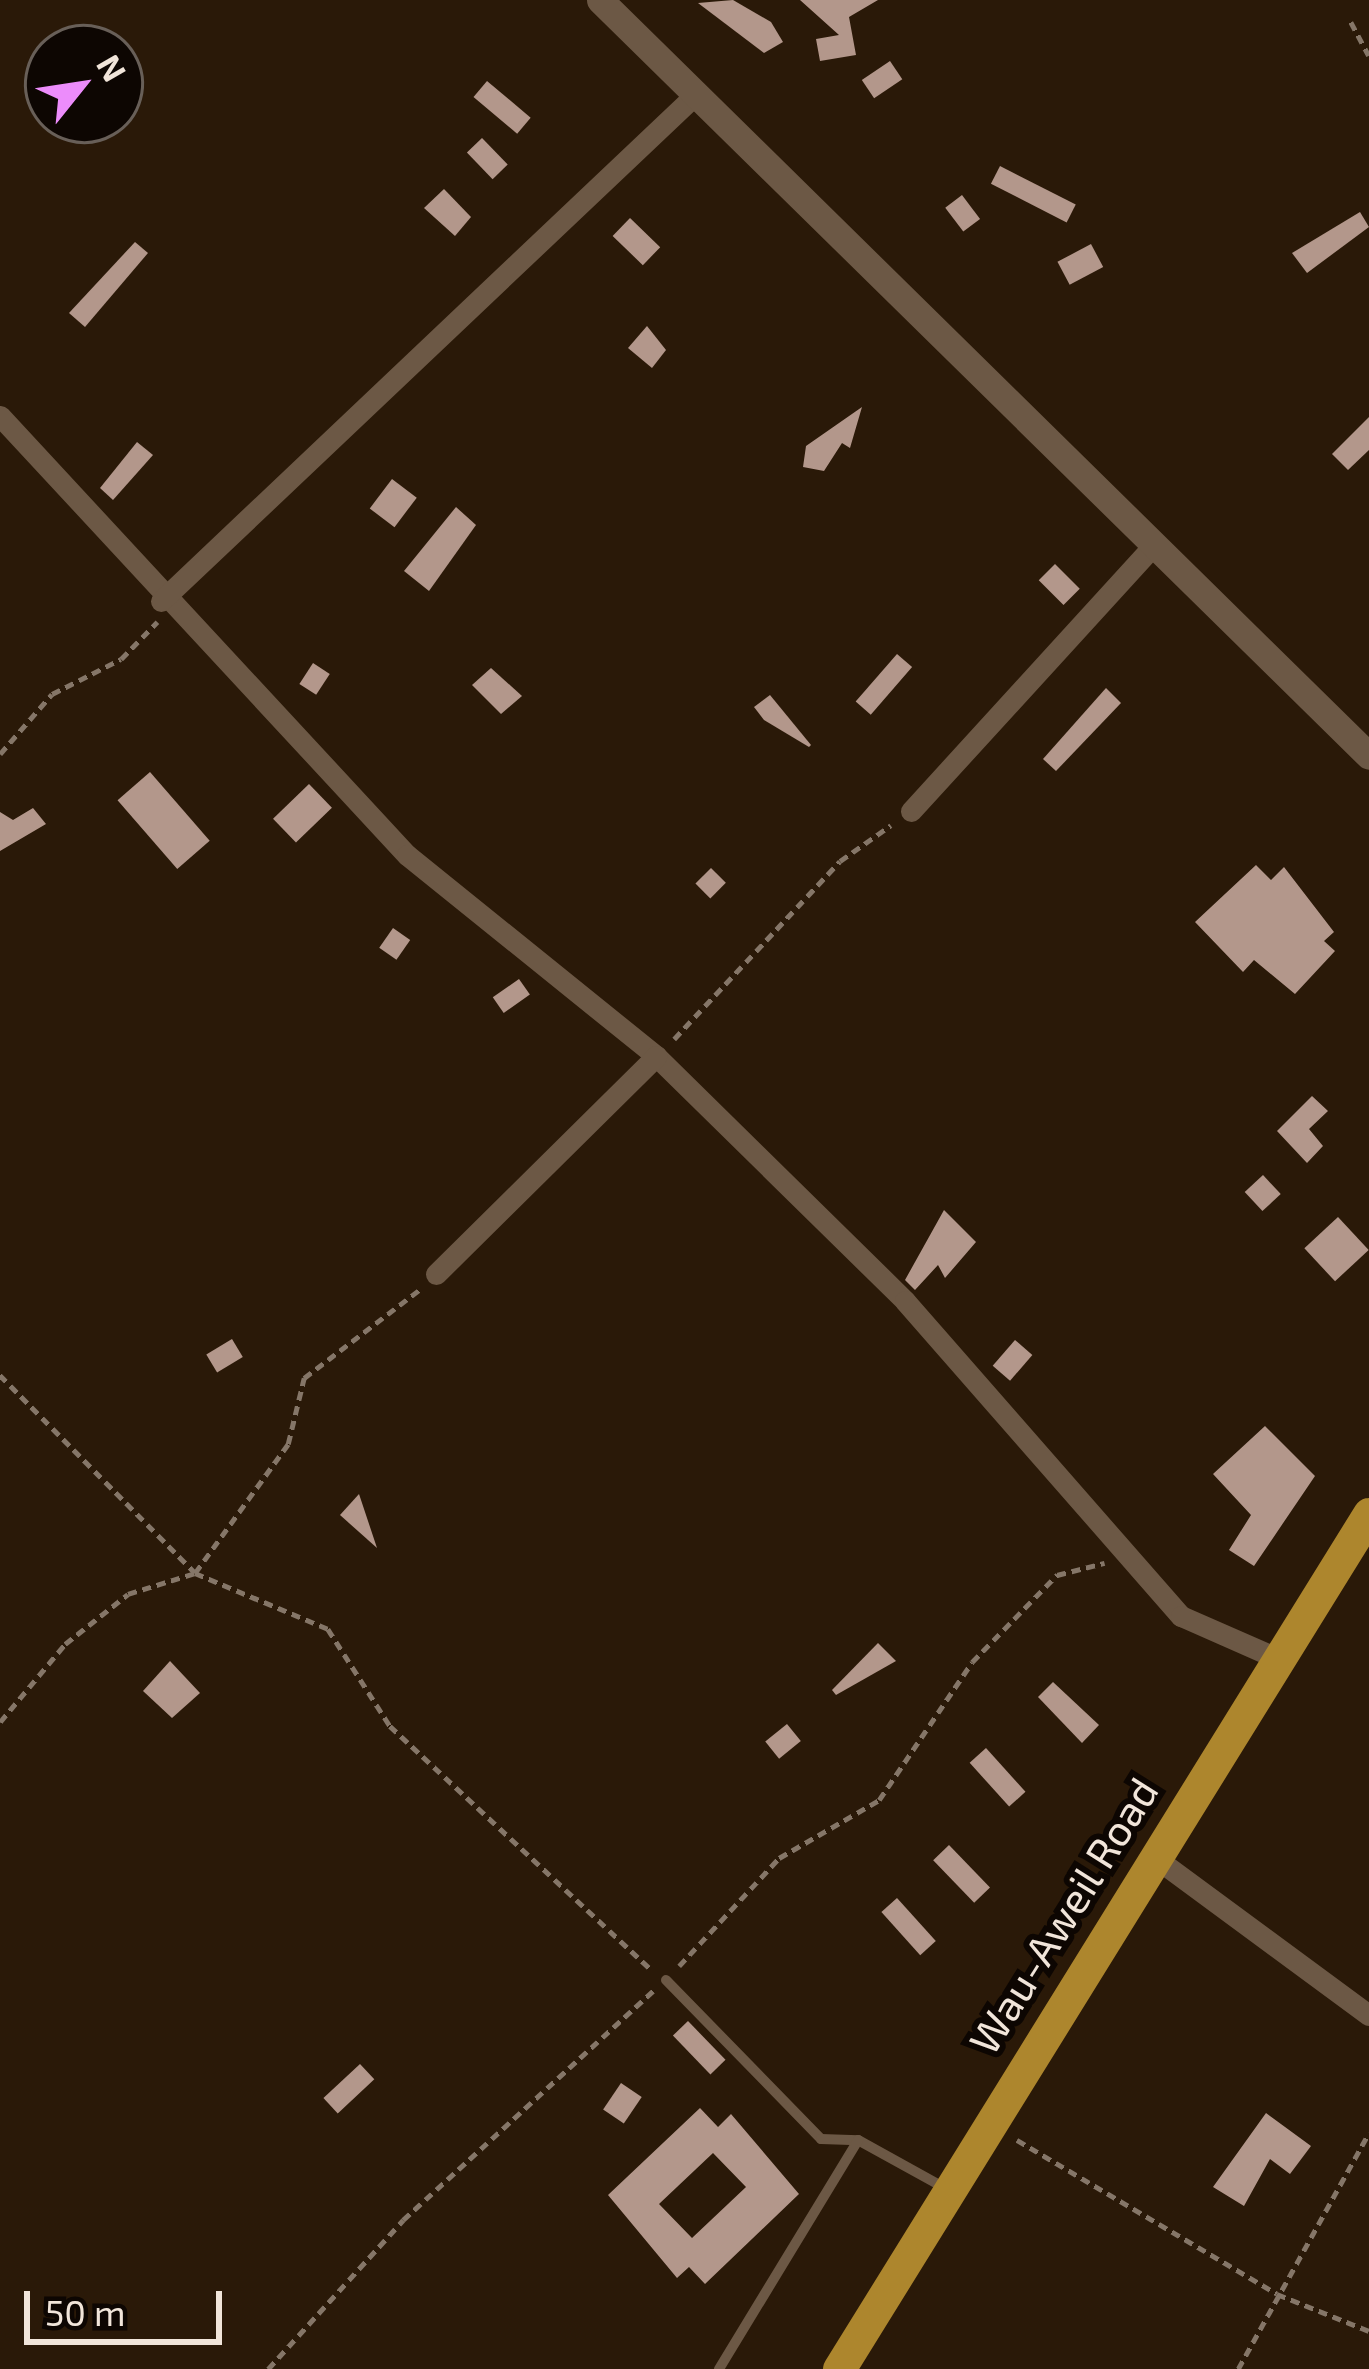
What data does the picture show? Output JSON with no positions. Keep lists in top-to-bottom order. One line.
{"streets":{"main road":["Wau-Aweil Road"]},"scale_bar":"50 m","north":"top right"}
